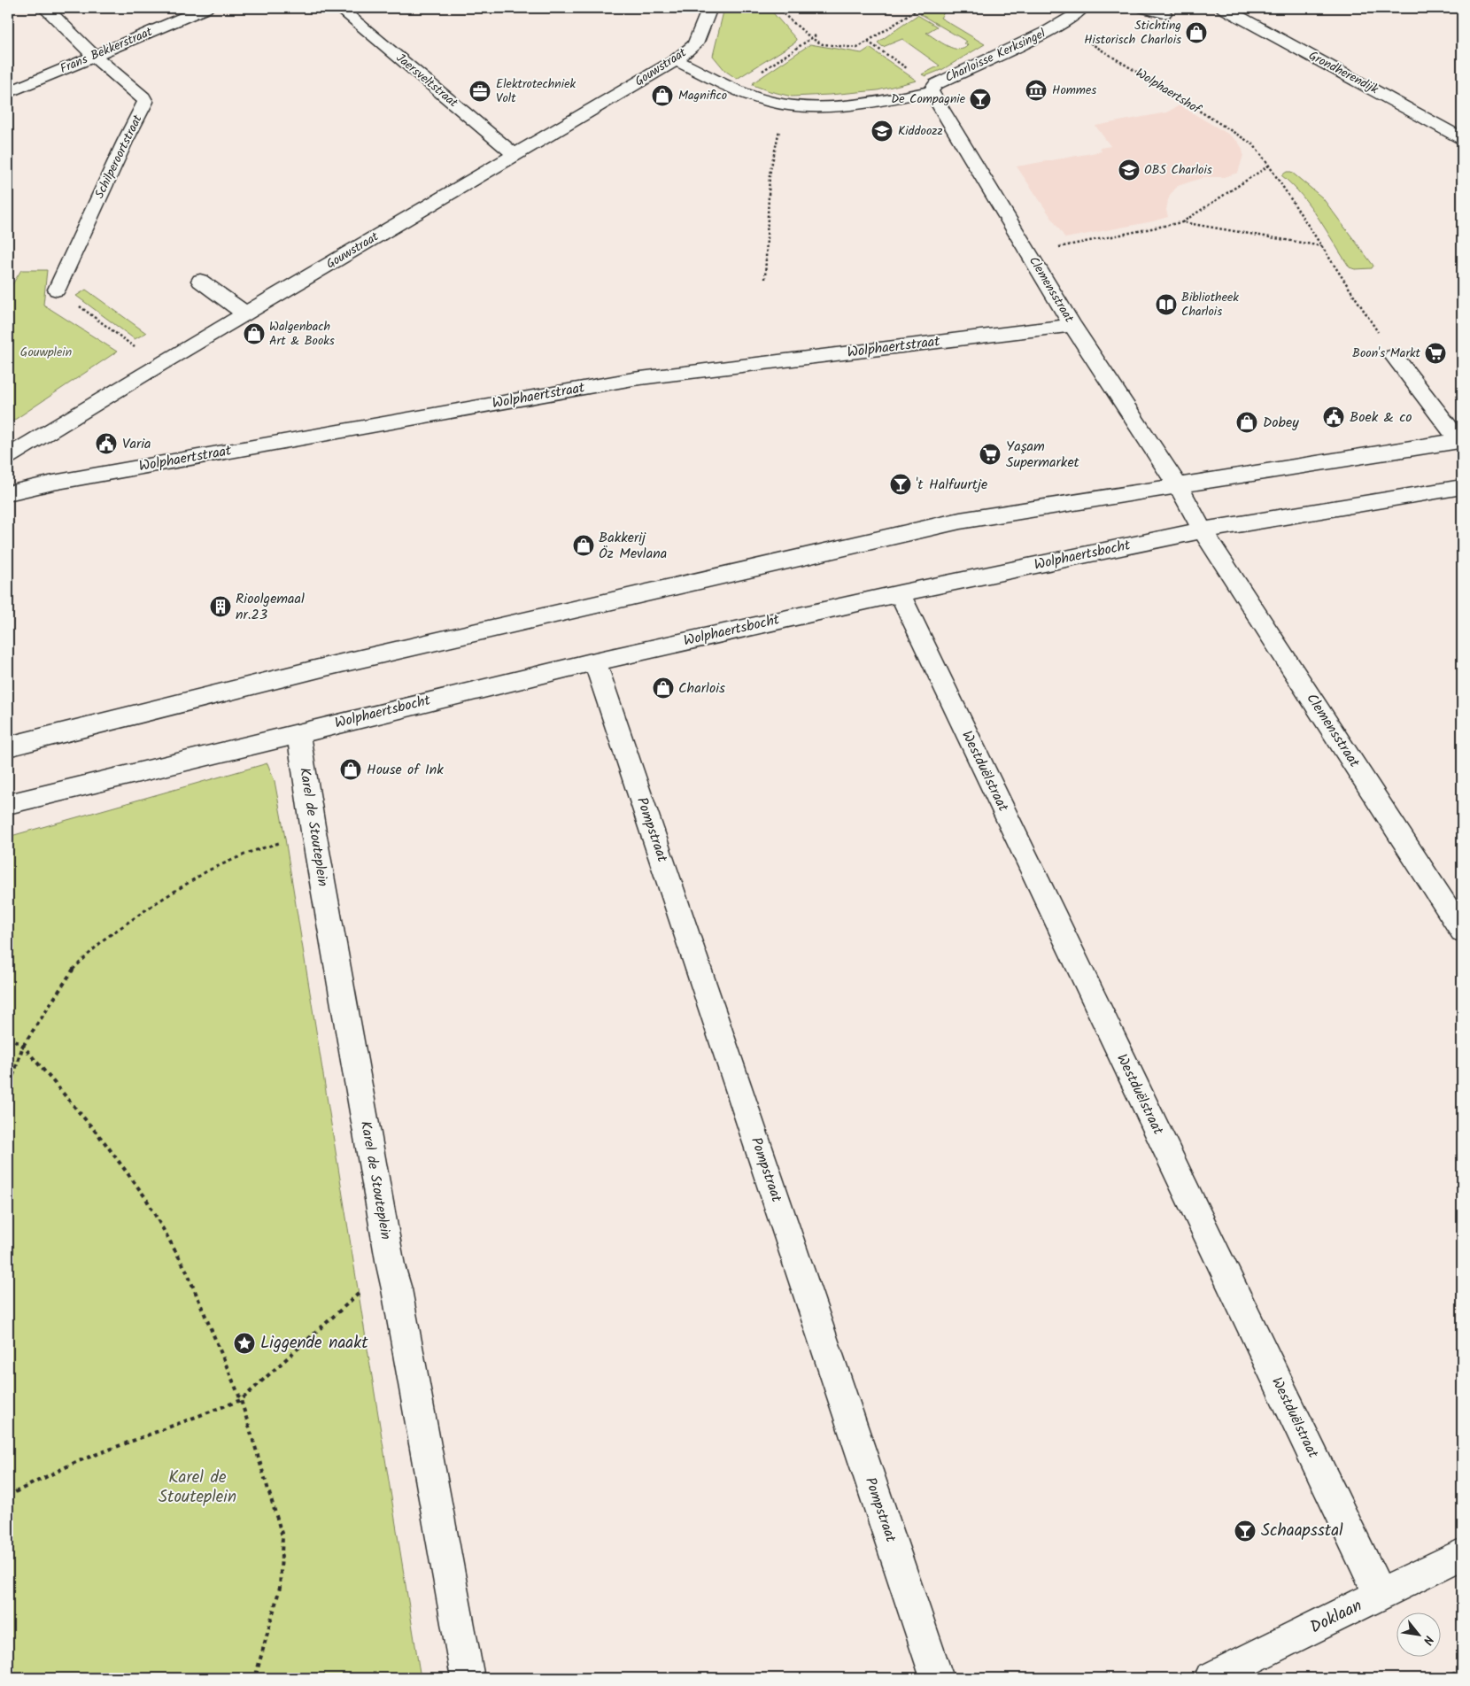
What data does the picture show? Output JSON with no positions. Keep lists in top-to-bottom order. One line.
{"streets":{"street":["Frans Bekkerstraat","Charloisse Kerksingel","Gouwstraat","Grondherendijk","Jaersveltstraat","Schilperoortstraat","Clemensstraat","Wolphaertstraat","Wolphaertsbocht","Westduëlstraat","Karel de Stouteplein","Pompstraat","Doklaan"],"path":["Wolphaertshof"]},"crossings":[["Frans Bekkerstraat","Schilperoortstraat"],["Charloisse Kerksingel","Gouwstraat"],["Charloisse Kerksingel","Wolphaertshof"],["Charloisse Kerksingel","Clemensstraat"],["Gouwstraat","Jaersveltstraat"],["Clemensstraat","Wolphaertstraat"],["Clemensstraat","Wolphaertsbocht"],["Wolphaertsbocht","Westduëlstraat"],["Wolphaertsbocht","Karel de Stouteplein"],["Wolphaertsbocht","Pompstraat"],["Westduëlstraat","Doklaan"]],"parks":["Gouwplein","Karel de Stouteplein"],"places":{"shop":["Stichting Historisch Charlois","Magnifico","Walgenbach Art & Books","Dobey","Bakkerij Öz Mevlana","Charlois","House of Ink"],"museum":["Hommes"],"office":["Elektrotechniek Volt"],"bar":["De Compagnie","'t Halfuurtje","Schaapsstal"],"school or university":["Kiddoozz","OBS Charlois"],"library":["Bibliotheek Charlois"],"supermarket":["Boon's Markt","Yaşam Supermarket"],"public building":["Boek & co","Varia"],"building":["Rioolgemaal nr.23"],"place":["Liggende naakt"]},"north":"bottom right"}
